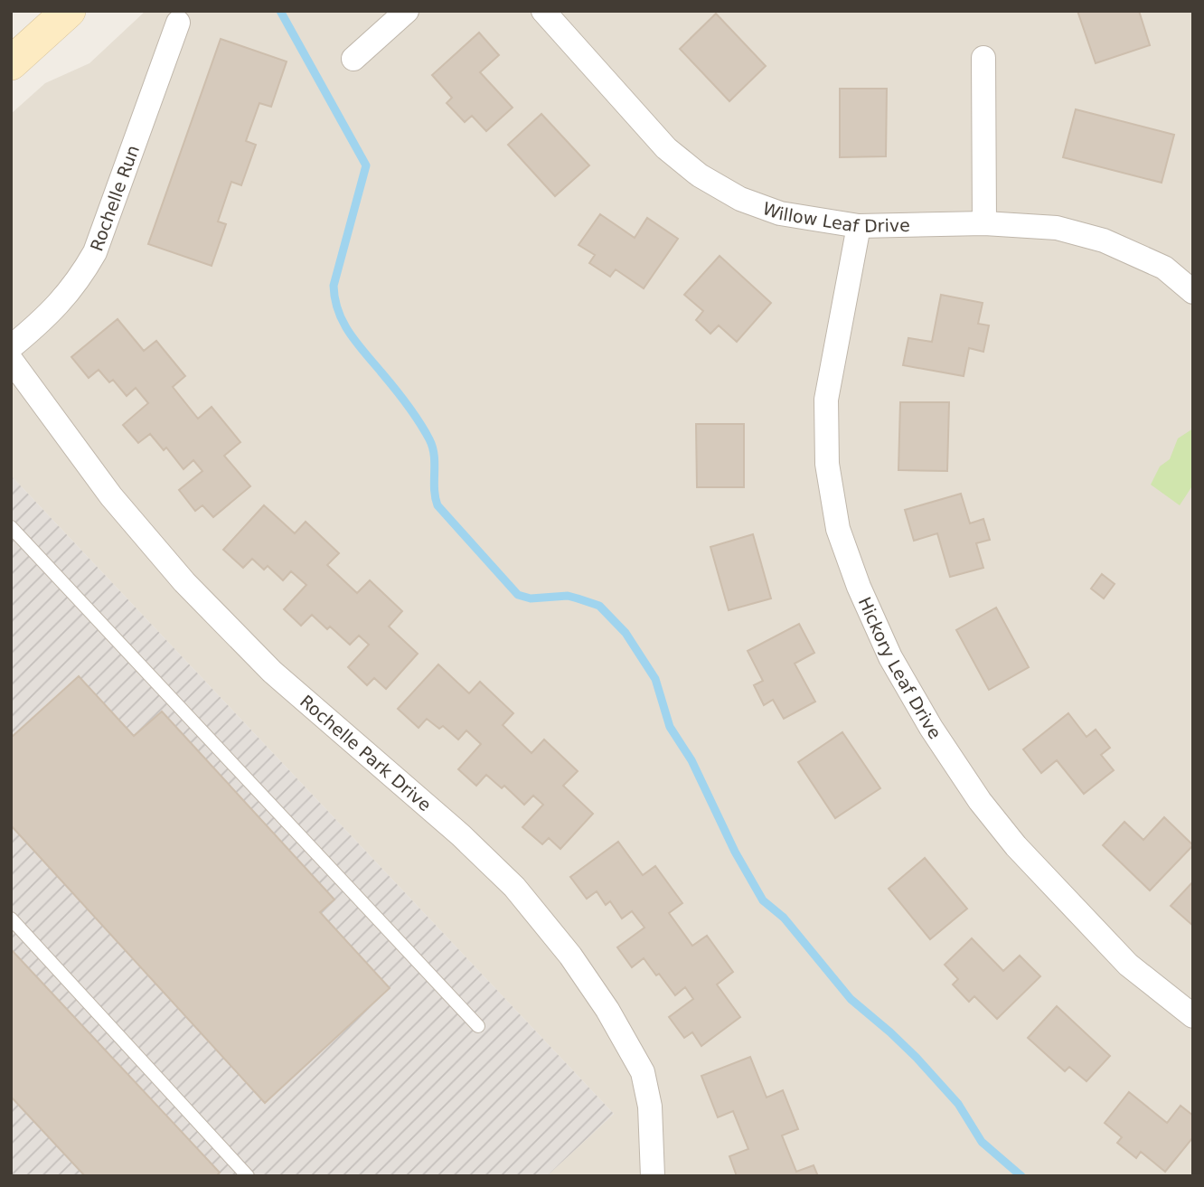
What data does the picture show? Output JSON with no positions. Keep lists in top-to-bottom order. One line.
{"streets":{"street":["Rochelle Run","Willow Leaf Drive","Hickory Leaf Drive","Rochelle Park Drive"]},"crossings":[["Willow Leaf Drive","Hickory Leaf Drive"]]}
